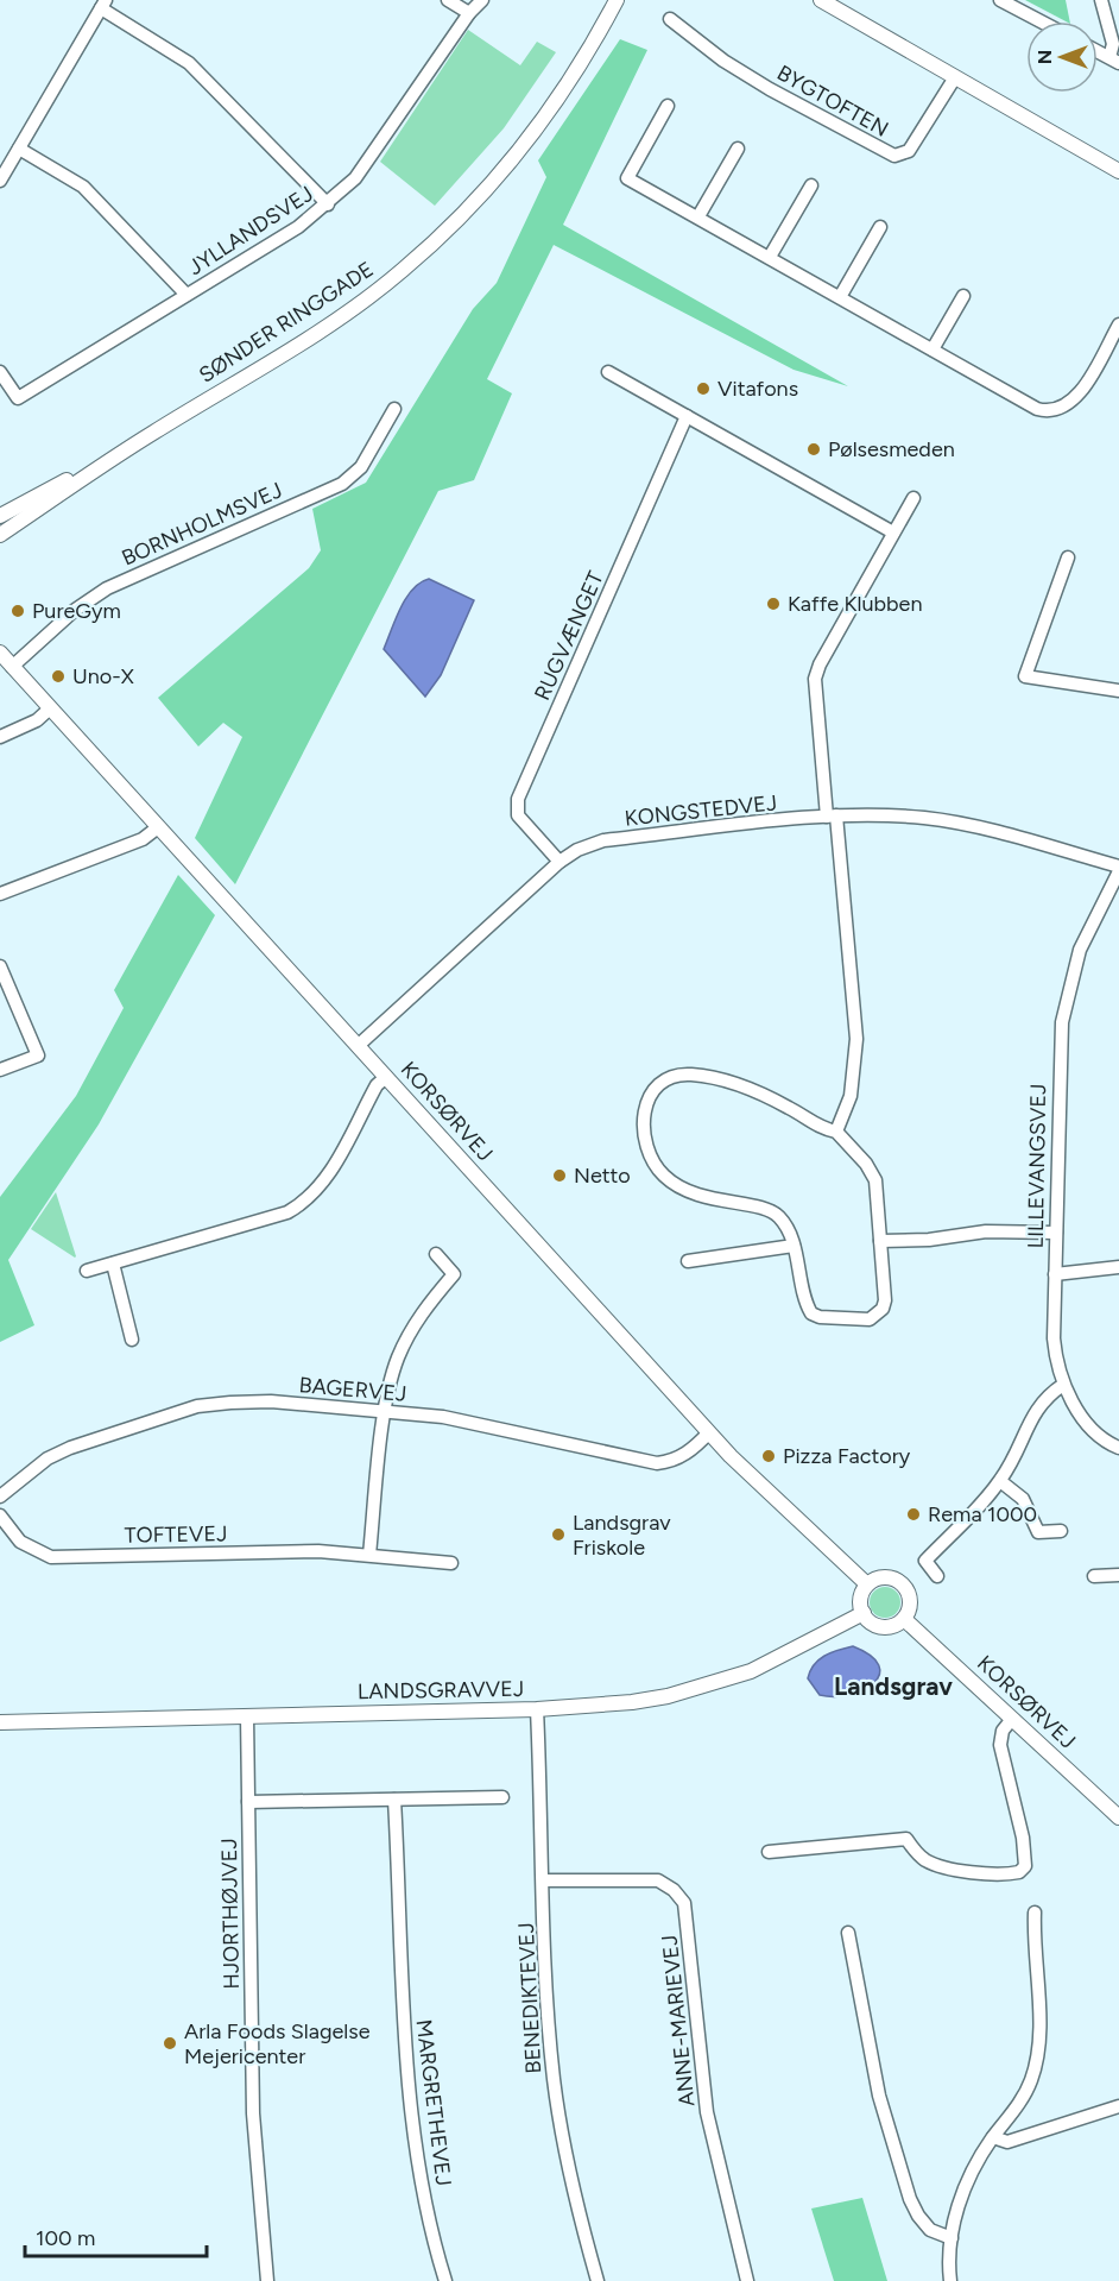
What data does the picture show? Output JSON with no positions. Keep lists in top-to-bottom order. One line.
{"streets":{"street":["BYGTOFTEN","JYLLANDSVEJ","SØNDER RINGGADE","BORNHOLMSVEJ","RUGVÆNGET","KONGSTEDVEJ","KORSØRVEJ","LILLEVANGSVEJ","BAGERVEJ","TOFTEVEJ","LANDSGRAVVEJ","HJORTHØJVEJ","BENEDIKTEVEJ","ANNE-MARIEVEJ","MARGRETHEVEJ"]},"crossings":[["BORNHOLMSVEJ","KORSØRVEJ"],["RUGVÆNGET","KONGSTEDVEJ"],["KONGSTEDVEJ","KORSØRVEJ"],["KONGSTEDVEJ","LILLEVANGSVEJ"],["KORSØRVEJ","BAGERVEJ"],["KORSØRVEJ","LANDSGRAVVEJ"],["LANDSGRAVVEJ","HJORTHØJVEJ"],["LANDSGRAVVEJ","BENEDIKTEVEJ"],["BENEDIKTEVEJ","ANNE-MARIEVEJ"]],"districts":["Landsgrav"],"places":["Vitafons","Pølsesmeden","Kaffe Klubben","PureGym","Uno-X","Netto","Pizza Factory","Rema 1000","Landsgrav Friskole","Arla Foods Slagelse Mejericenter"],"scale_bar":"100 m","north":"left"}
